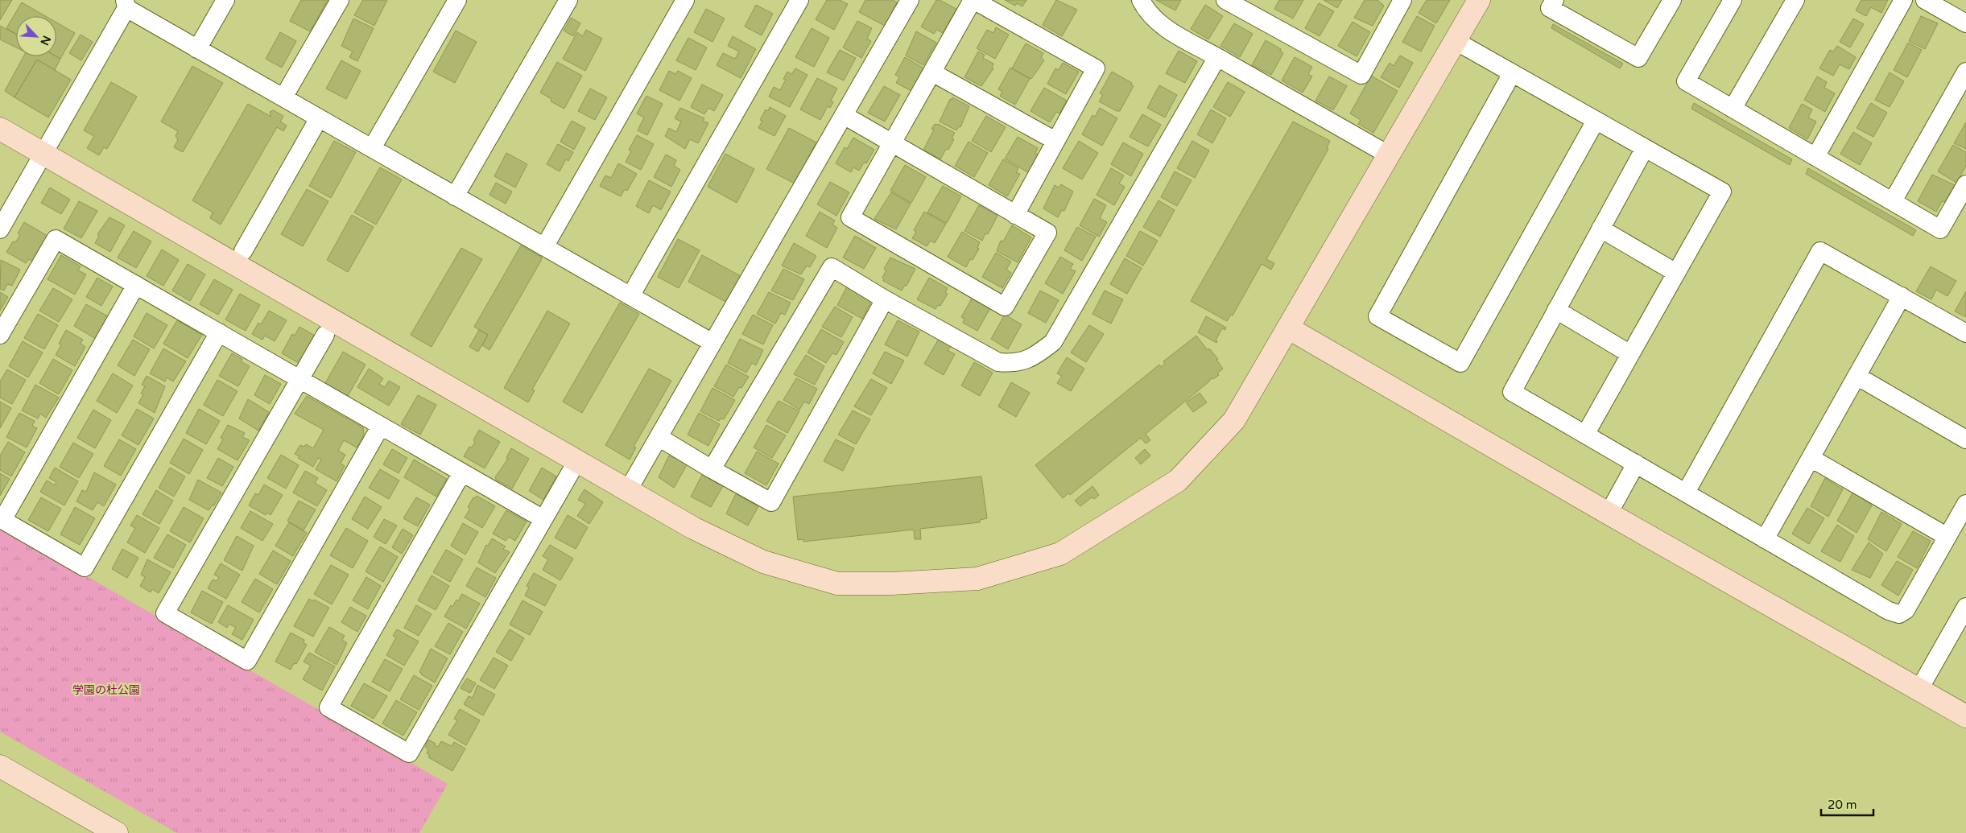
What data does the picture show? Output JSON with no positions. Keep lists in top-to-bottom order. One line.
{"parks":["学園の杜公園"],"scale_bar":"20 m","north":"bottom right"}
